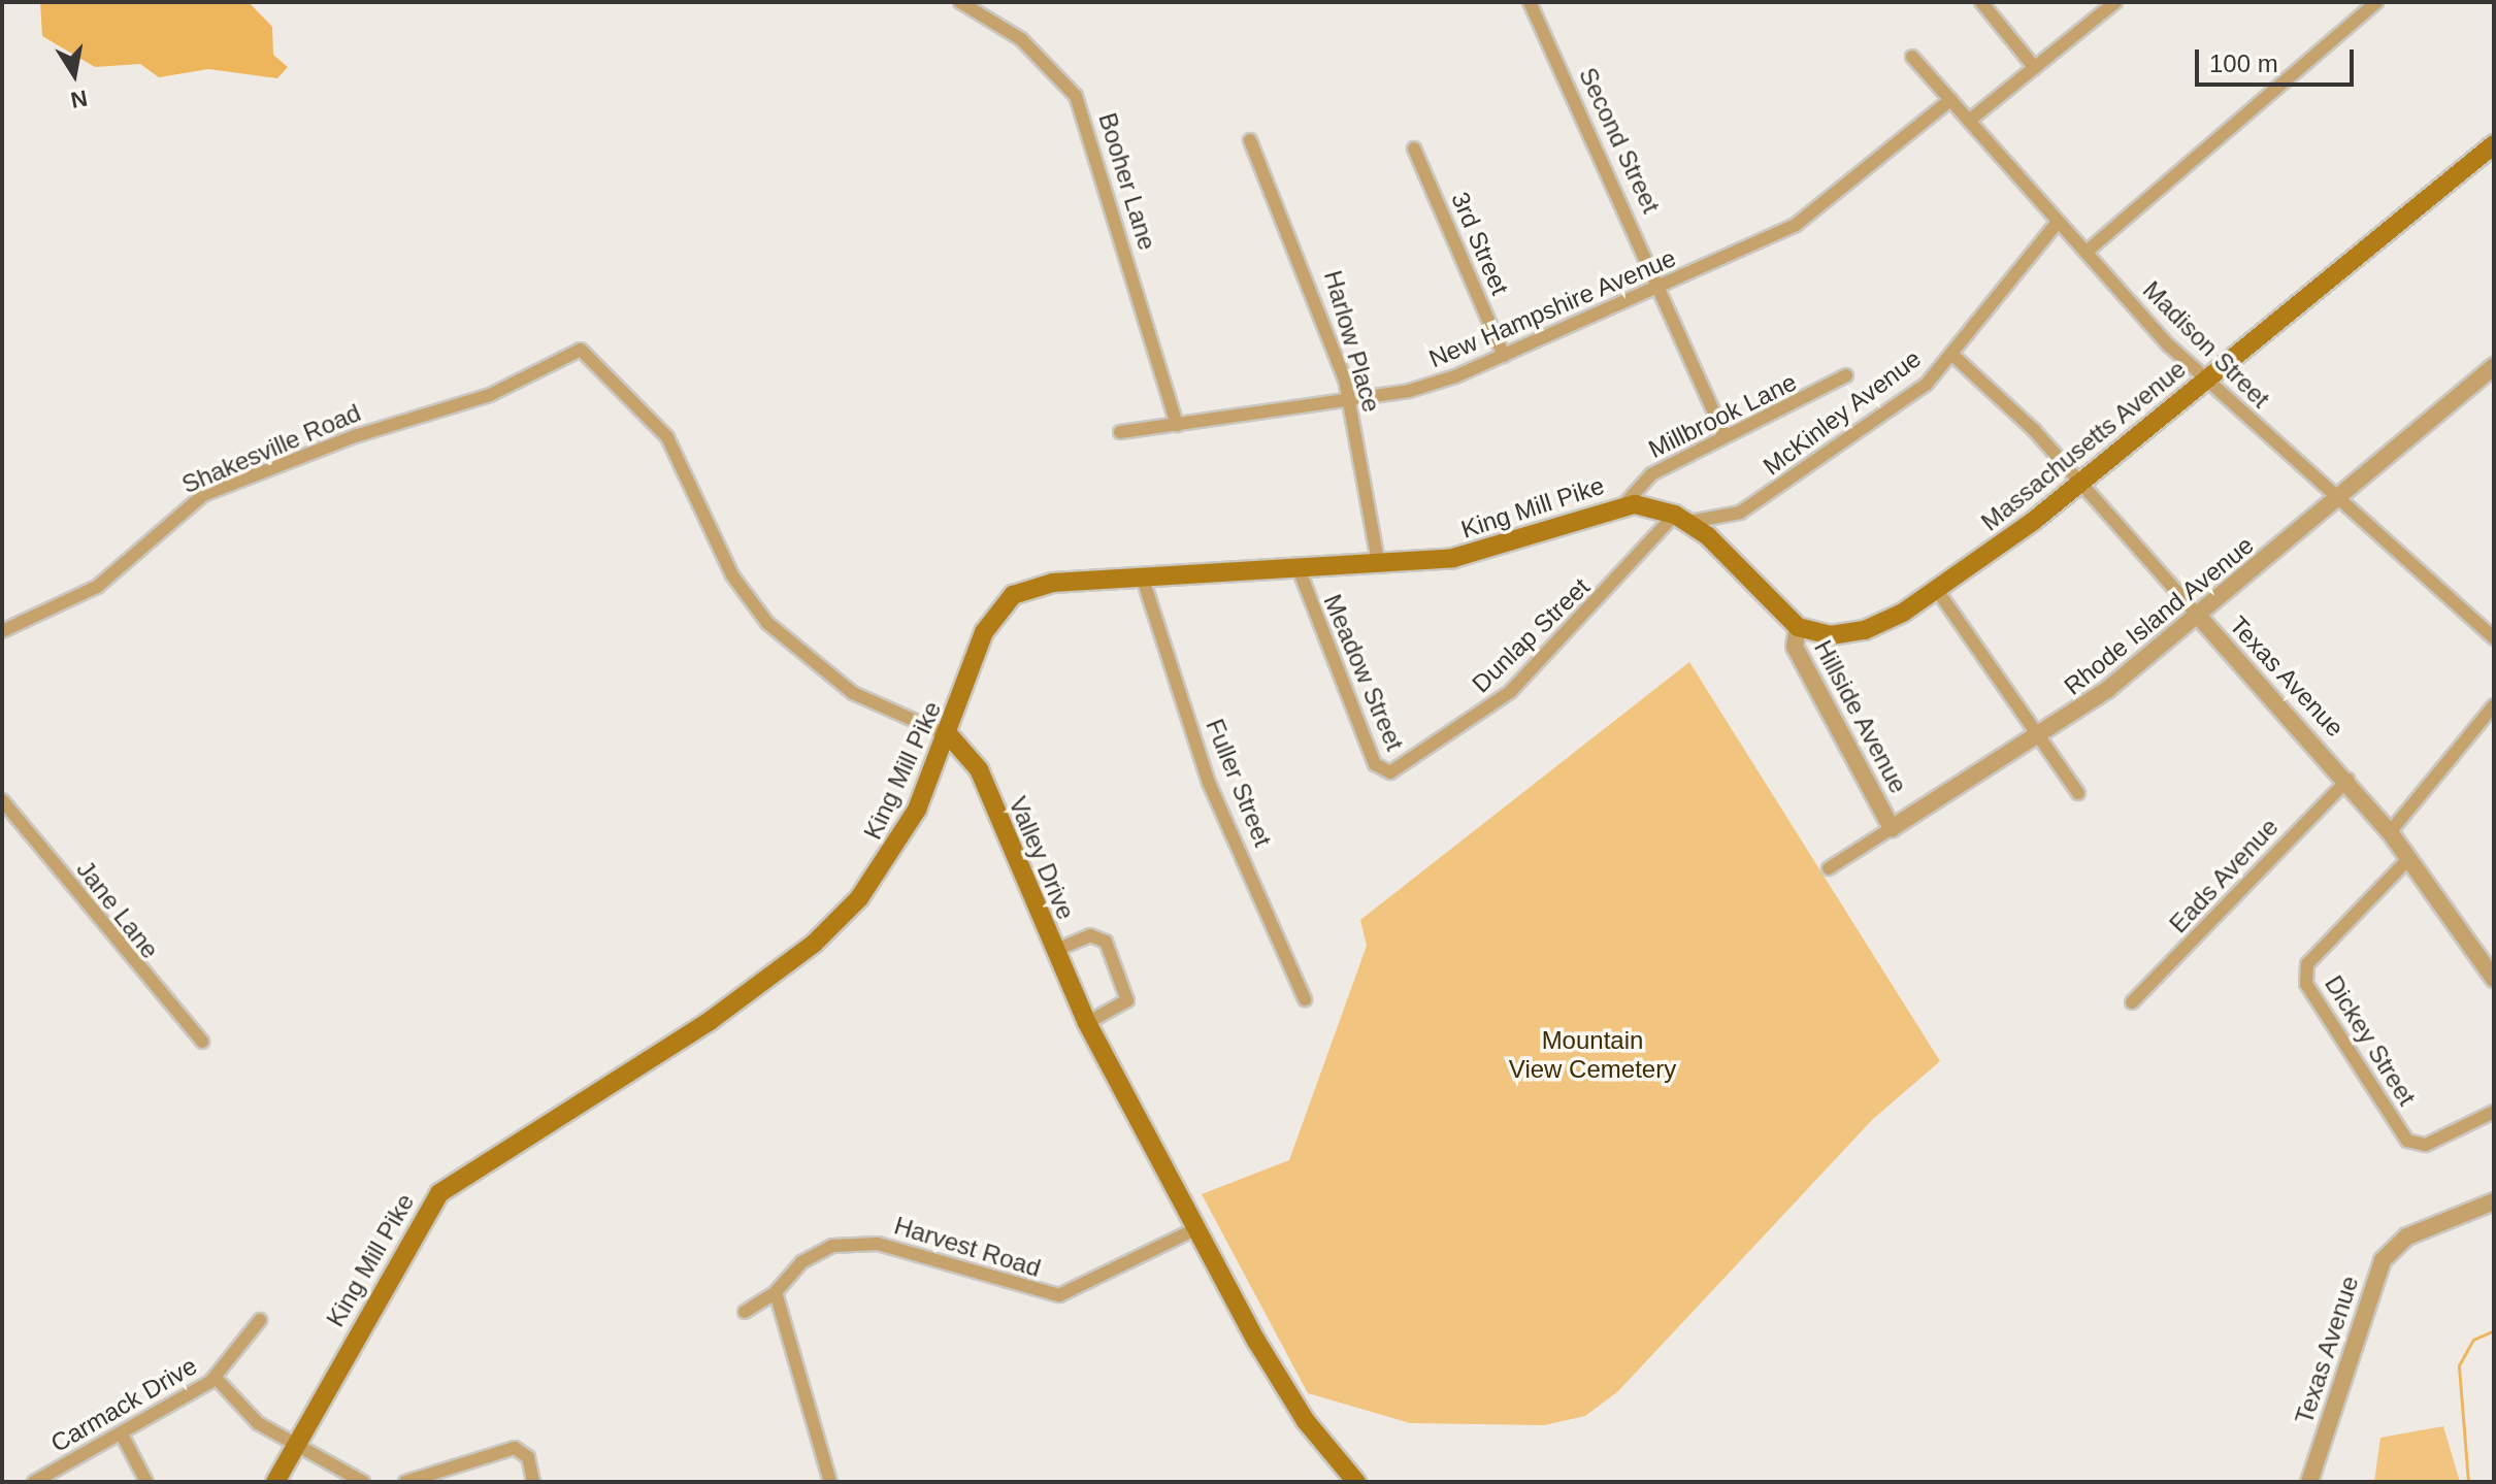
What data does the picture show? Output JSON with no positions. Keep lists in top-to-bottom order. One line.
{"streets":{"main road":["Massachusetts Avenue","King Mill Pike","Valley Drive"],"street":["Second Street","Booher Lane","3rd Street","New Hampshire Avenue","Harlow Place","Madison Street","McKinley Avenue","Millbrook Lane","Shakesville Road","Rhode Island Avenue","Dunlap Street","Meadow Street","Texas Avenue","Hillside Avenue","Fuller Street","Eads Avenue","Jane Lane","Dickey Street","Harvest Road","Carmack Drive"]},"crossings":[["Second Street","New Hampshire Avenue"],["Second Street","Millbrook Lane"],["Booher Lane","New Hampshire Avenue"],["3rd Street","New Hampshire Avenue"],["New Hampshire Avenue","Harlow Place"],["New Hampshire Avenue","Madison Street"],["Harlow Place","King Mill Pike"],["Madison Street","McKinley Avenue"],["Madison Street","Massachusetts Avenue"],["Madison Street","Rhode Island Avenue"],["McKinley Avenue","King Mill Pike"],["McKinley Avenue","Dunlap Street"],["McKinley Avenue","Texas Avenue"],["Millbrook Lane","King Mill Pike"],["Massachusetts Avenue","Texas Avenue"],["Massachusetts Avenue","Hillside Avenue"],["Shakesville Road","Valley Drive"],["King Mill Pike","Dunlap Street"],["King Mill Pike","Meadow Street"],["King Mill Pike","Fuller Street"],["King Mill Pike","Valley Drive"],["Rhode Island Avenue","Texas Avenue"],["Rhode Island Avenue","Hillside Avenue"],["Dunlap Street","Meadow Street"],["Texas Avenue","Eads Avenue"],["Texas Avenue","Dickey Street"],["Valley Drive","Harvest Road"]],"parks":["Mountain View Cemetery"],"scale_bar":"100 m","north":"bottom"}
